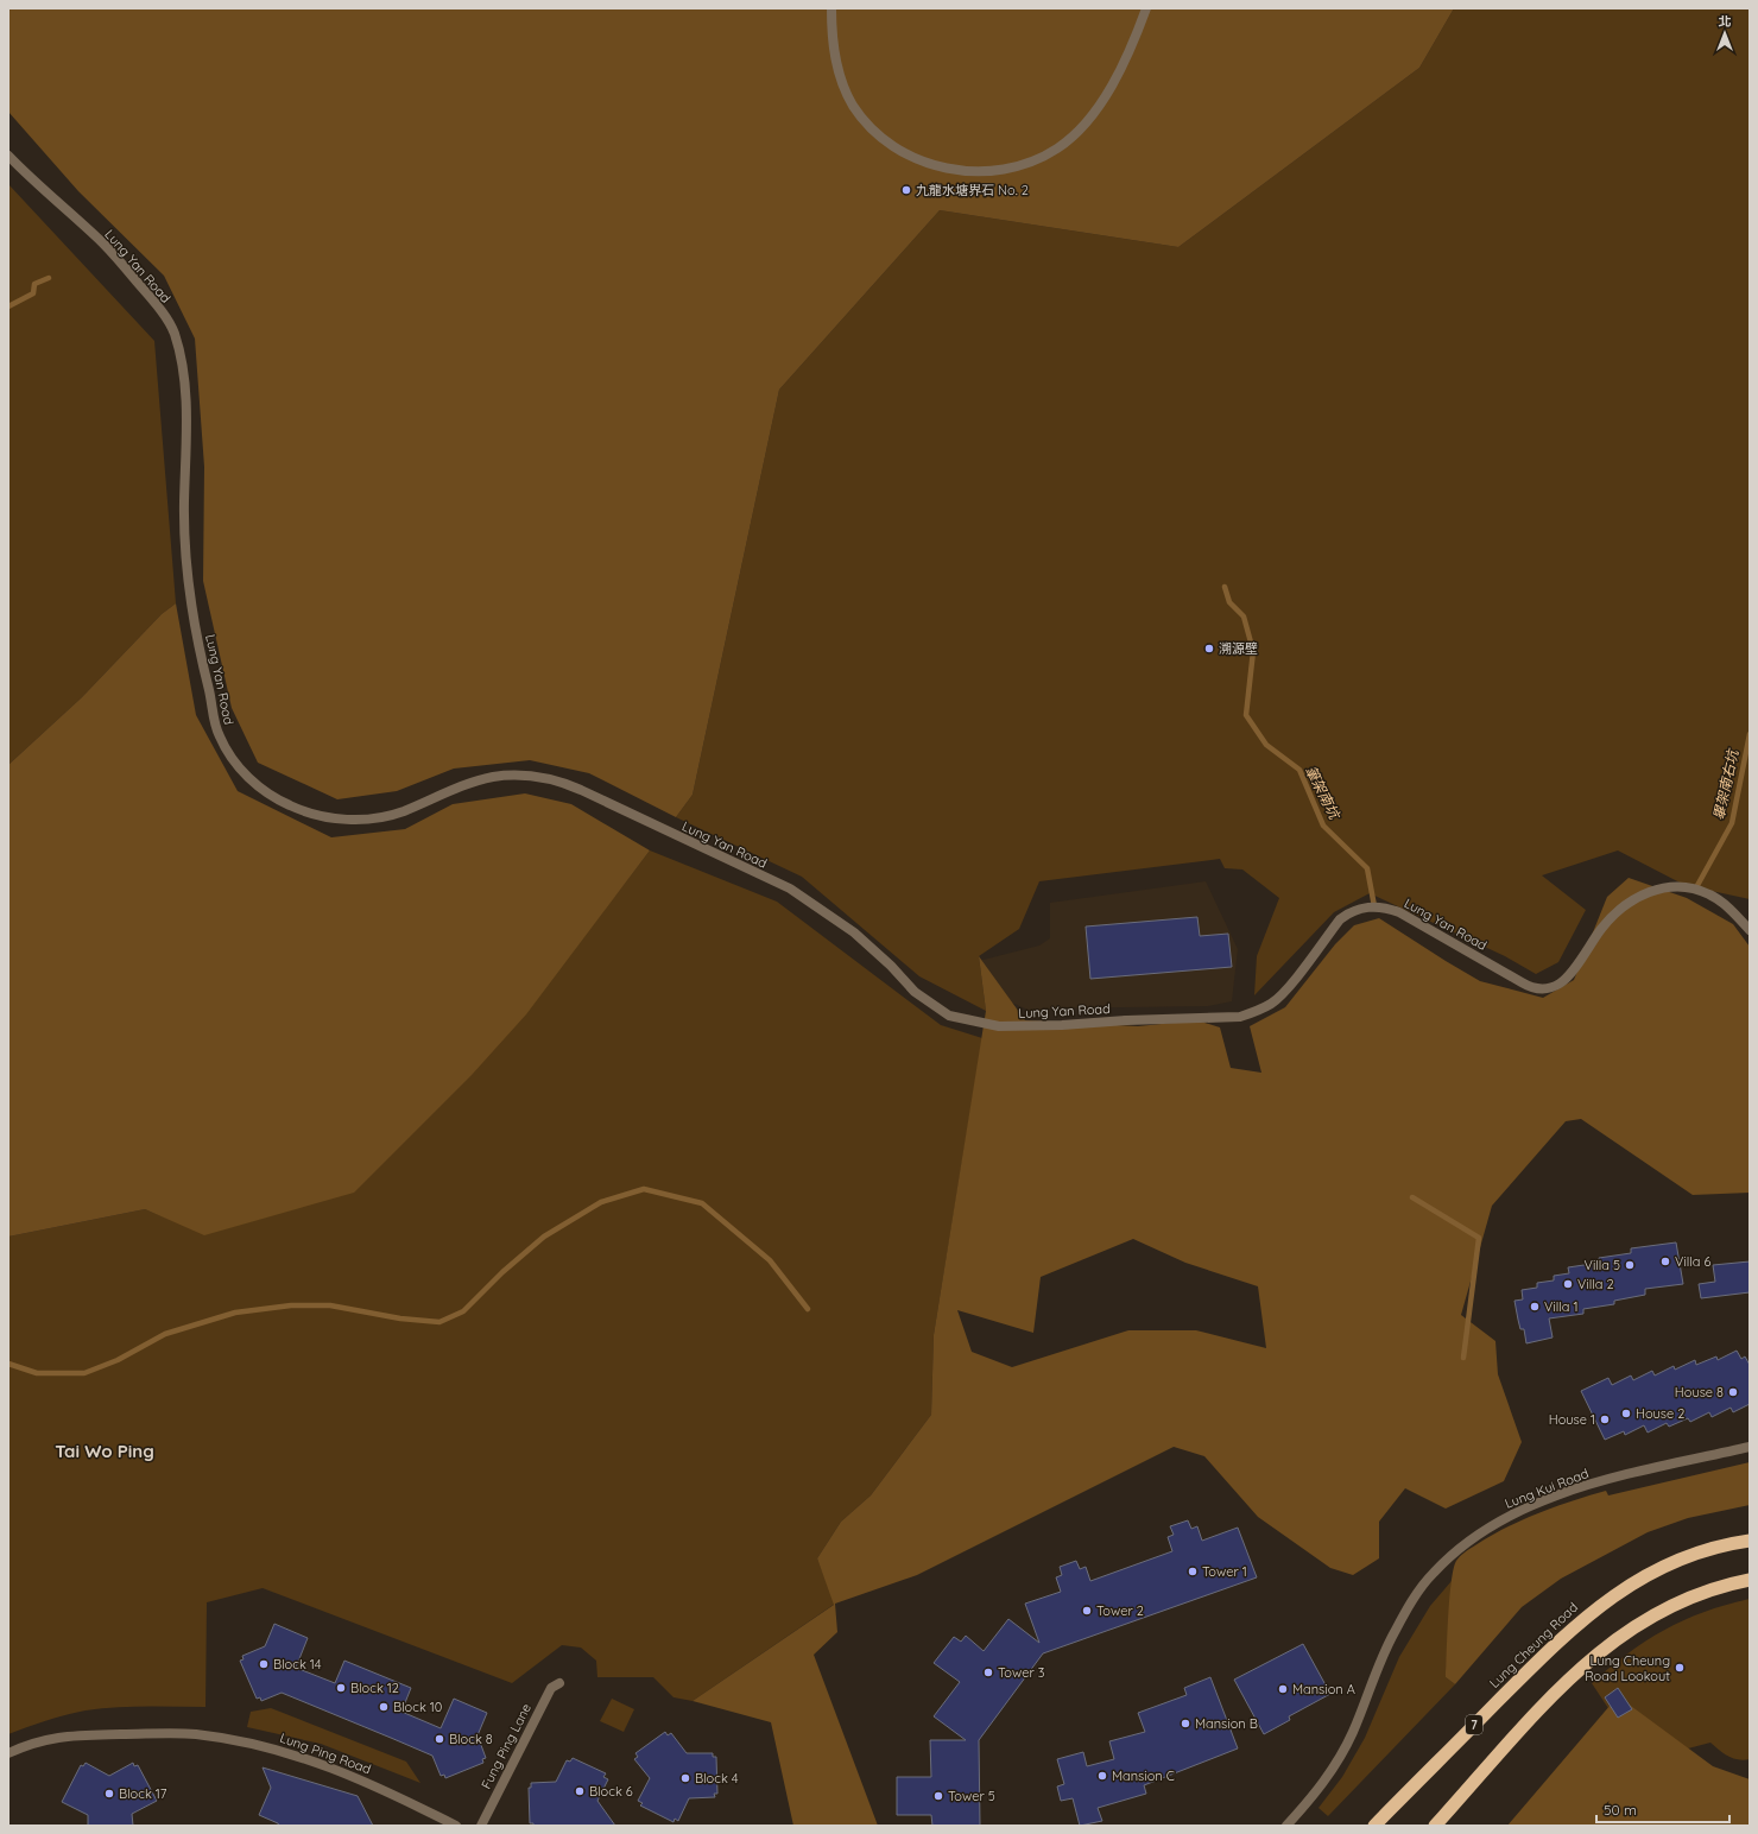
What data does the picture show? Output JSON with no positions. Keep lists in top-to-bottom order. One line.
{"streets":{"highway":["Lung Cheung Road","7"],"street":["Lung Yan Road","Lung Kui Road","Fung Ping Lane","Lung Ping Road"]},"districts":["Tai Wo Ping"],"water":["畢架南右坑","筆架南坑"],"places":["九龍水塘界石 No. 2","溯源壁","Villa 6","Villa 5","Villa 2","Villa 1","House 8","House 2","House 1","Tower 1","Tower 2","Block 14","Lung Cheung Road Lookout","Tower 3","Block 12","Mansion A","Block 10","Mansion B","Block 8","Mansion C","Block 4","Block 6","Block 17","Tower 5"],"scale_bar":"50 m","north":"top"}
